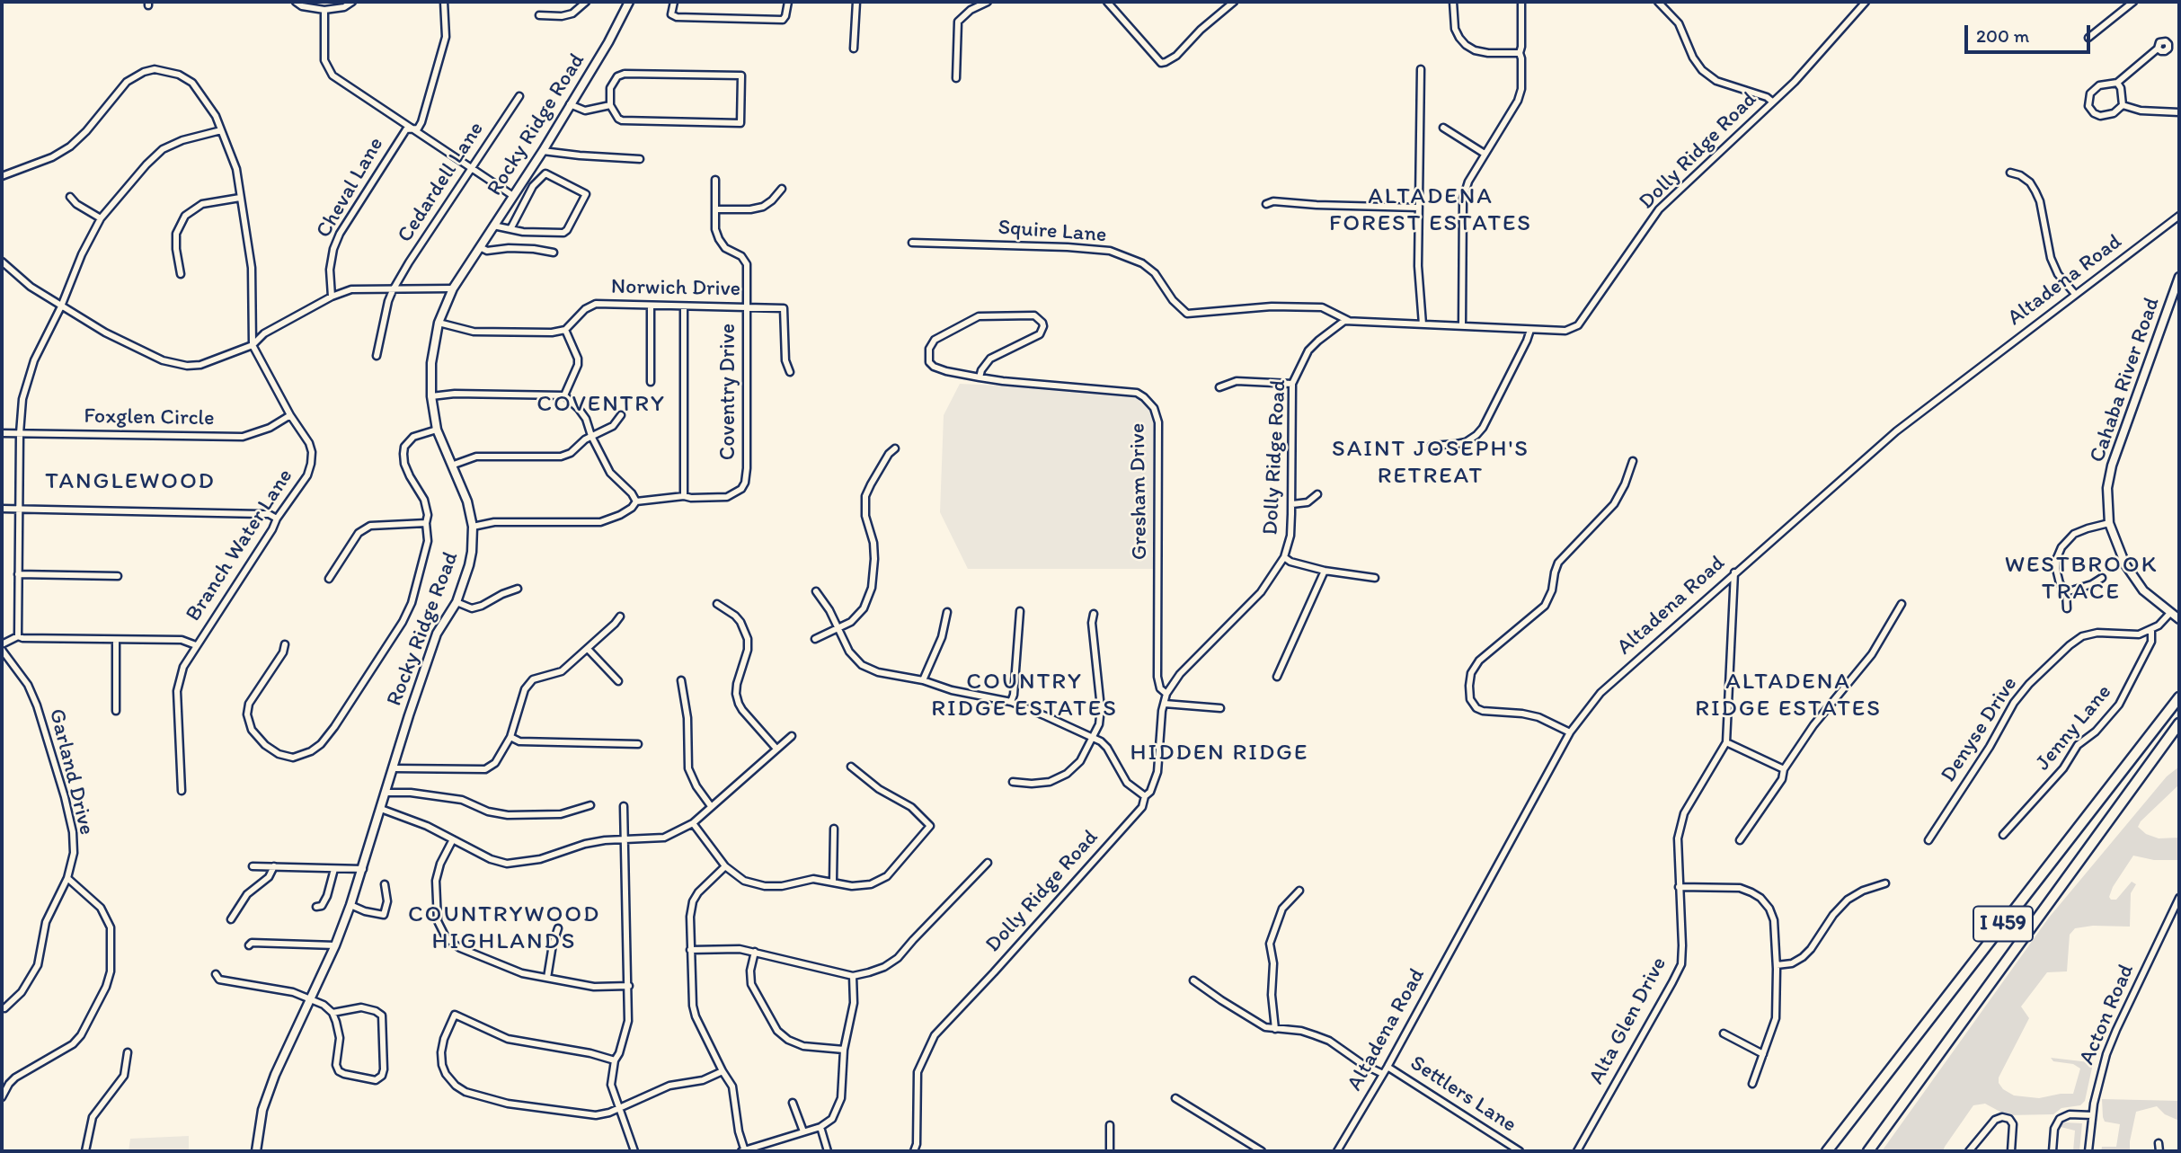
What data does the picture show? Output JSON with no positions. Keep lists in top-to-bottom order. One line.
{"streets":{"highway":["I 459"],"main road":["Rocky Ridge Road","Cahaba River Road"],"street":["Dolly Ridge Road","Cedardell Lane","Cheval Lane","Squire Lane","Altadena Road","Norwich Drive","Coventry Drive","Foxglen Circle","Gresham Drive","Branch Water Lane","Jenny Lane","Denyse Drive","Garland Drive","Acton Road","Alta Glen Drive","Settlers Lane"]},"crossings":[["Rocky Ridge Road","Coventry Drive"],["Dolly Ridge Road","Squire Lane"],["Dolly Ridge Road","Gresham Drive"],["Altadena Road","Alta Glen Drive"],["Altadena Road","Settlers Lane"],["Norwich Drive","Coventry Drive"],["Foxglen Circle","Branch Water Lane"],["Jenny Lane","Denyse Drive"]],"districts":["ALTADENA FOREST ESTATES","COVENTRY","SAINT JOSEPH'S RETREAT","TANGLEWOOD","WESTBROOK TRACE","COUNTRY RIDGE ESTATES","ALTADENA RIDGE ESTATES","HIDDEN RIDGE","COUNTRYWOOD HIGHLANDS"],"scale_bar":"200 m"}
